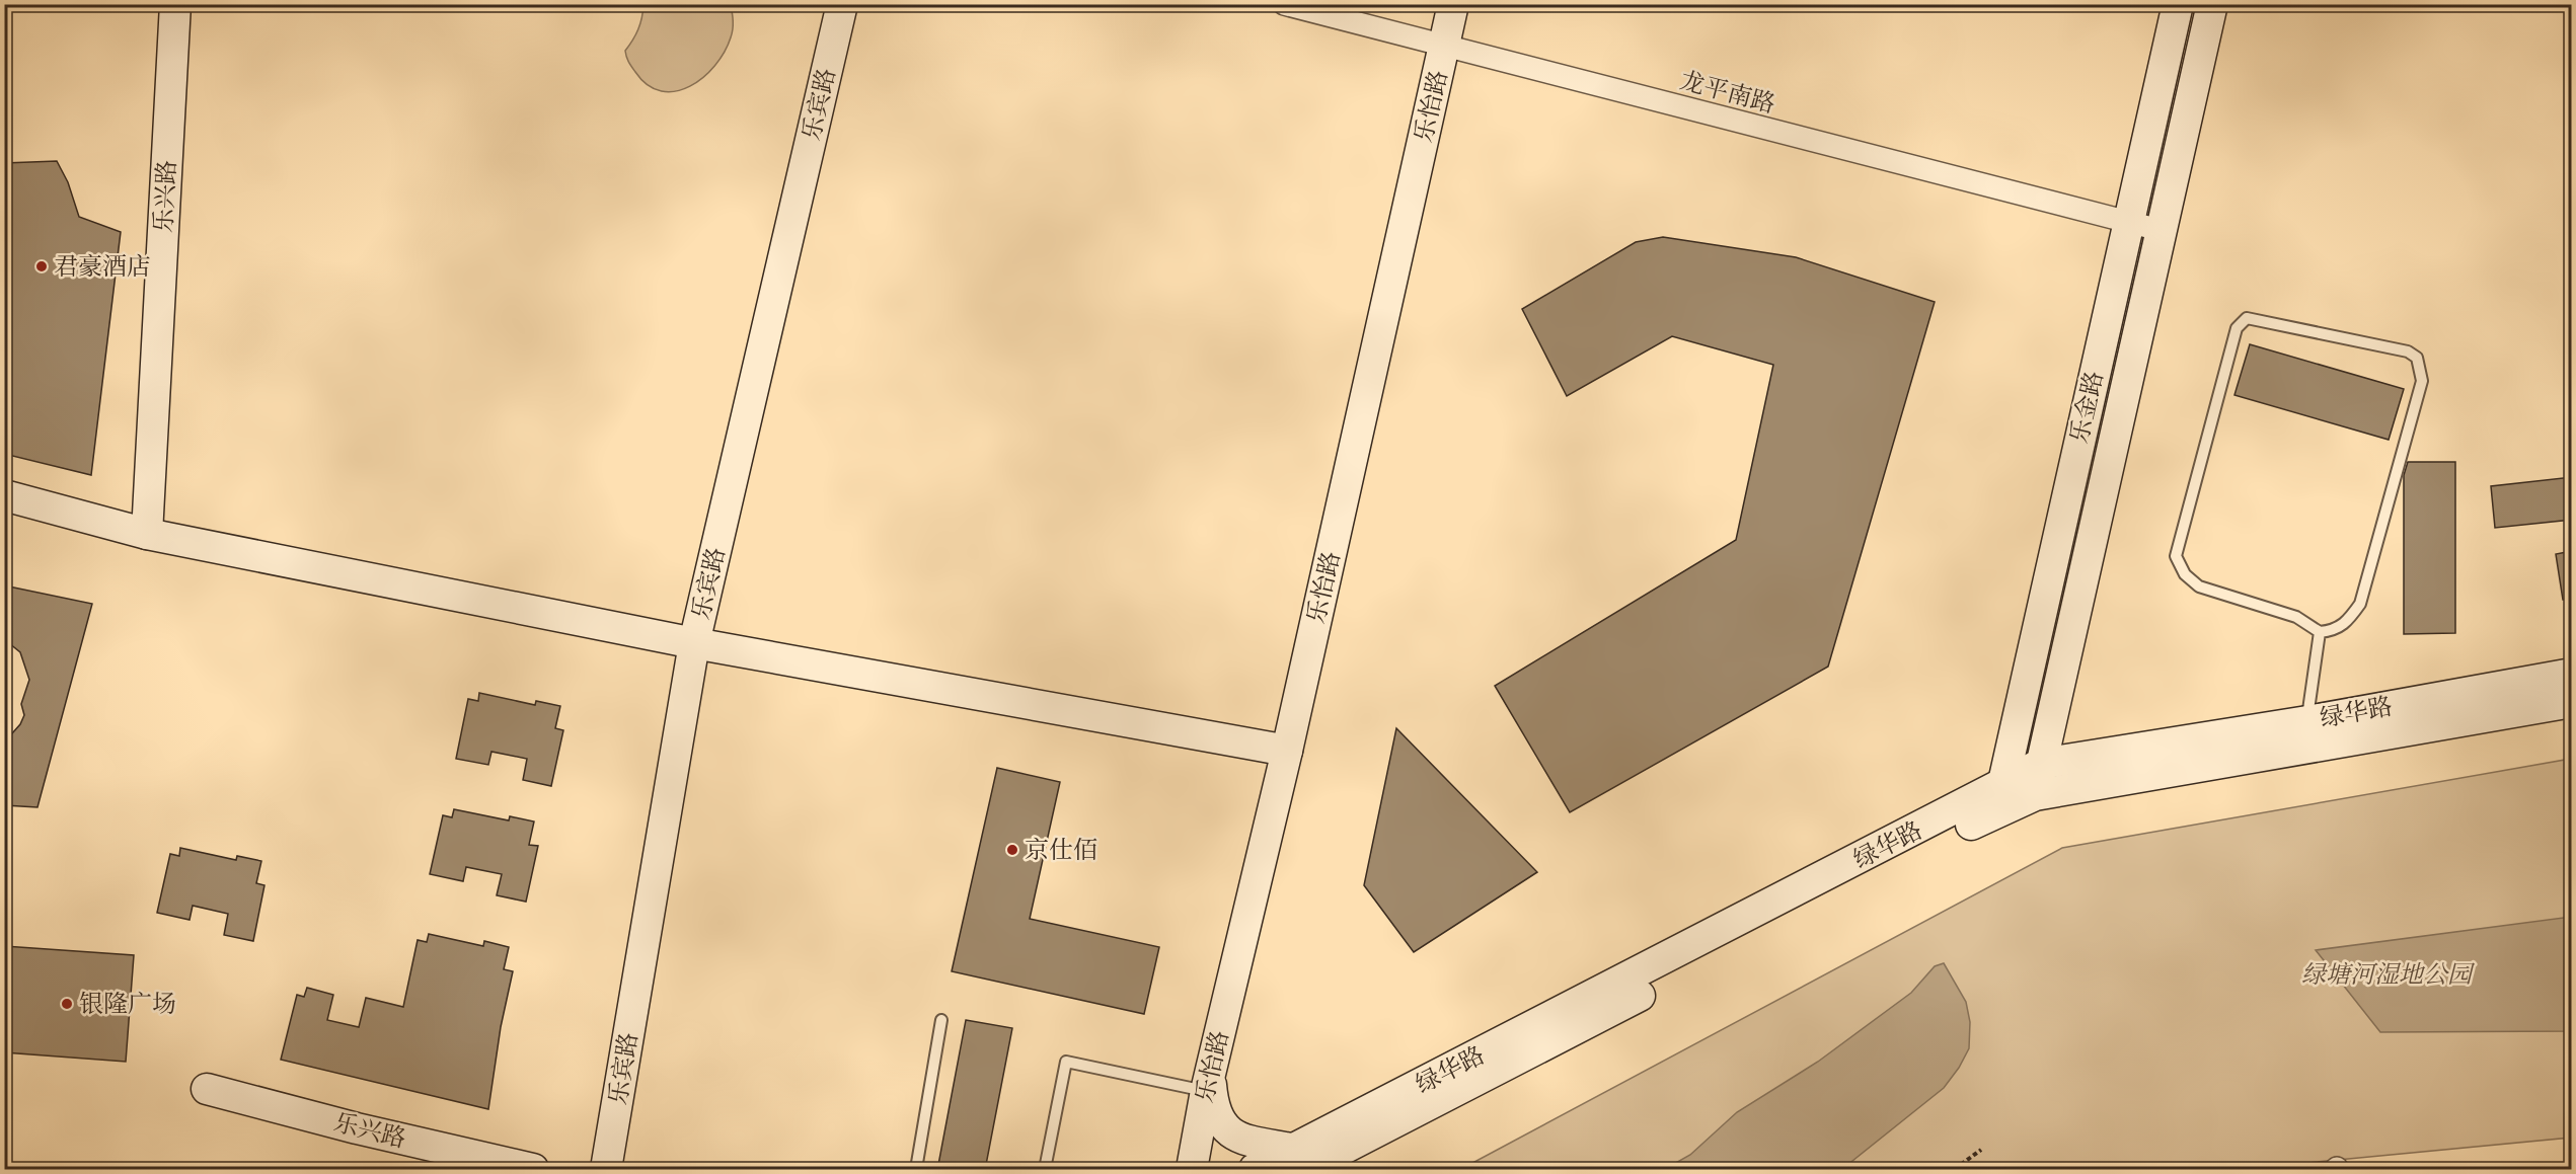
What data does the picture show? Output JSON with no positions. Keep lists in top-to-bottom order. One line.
{"streets":{"street":["龙平南路","乐宾路","乐怡路","乐兴路","乐金路","绿华路"]},"crossings":[["龙平南路","乐怡路"],["龙平南路","乐金路"],["乐金路","绿华路"]],"parks":["绿塘河湿地公园"],"places":["君豪酒店","京仕佰","银隆广场"]}
